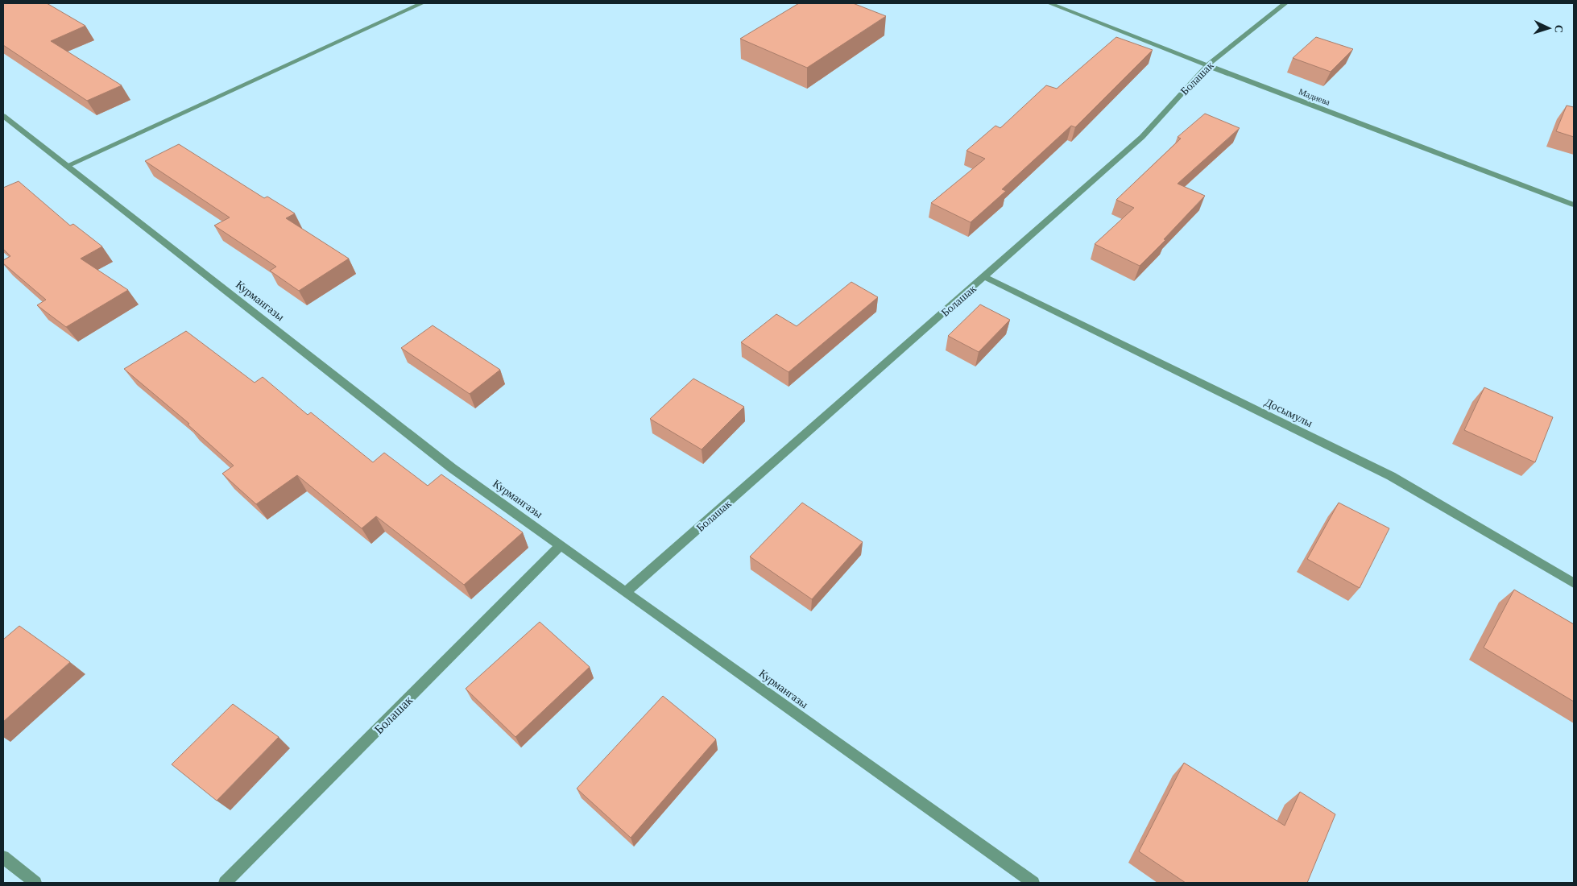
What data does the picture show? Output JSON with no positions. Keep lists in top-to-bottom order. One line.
{"streets":{"street":["Болашак","Мадиева","Курмангазы","Досымулы"]},"crossings":[["Болашак","Мадиева"],["Болашак","Курмангазы"],["Болашак","Досымулы"]],"north":"right"}
